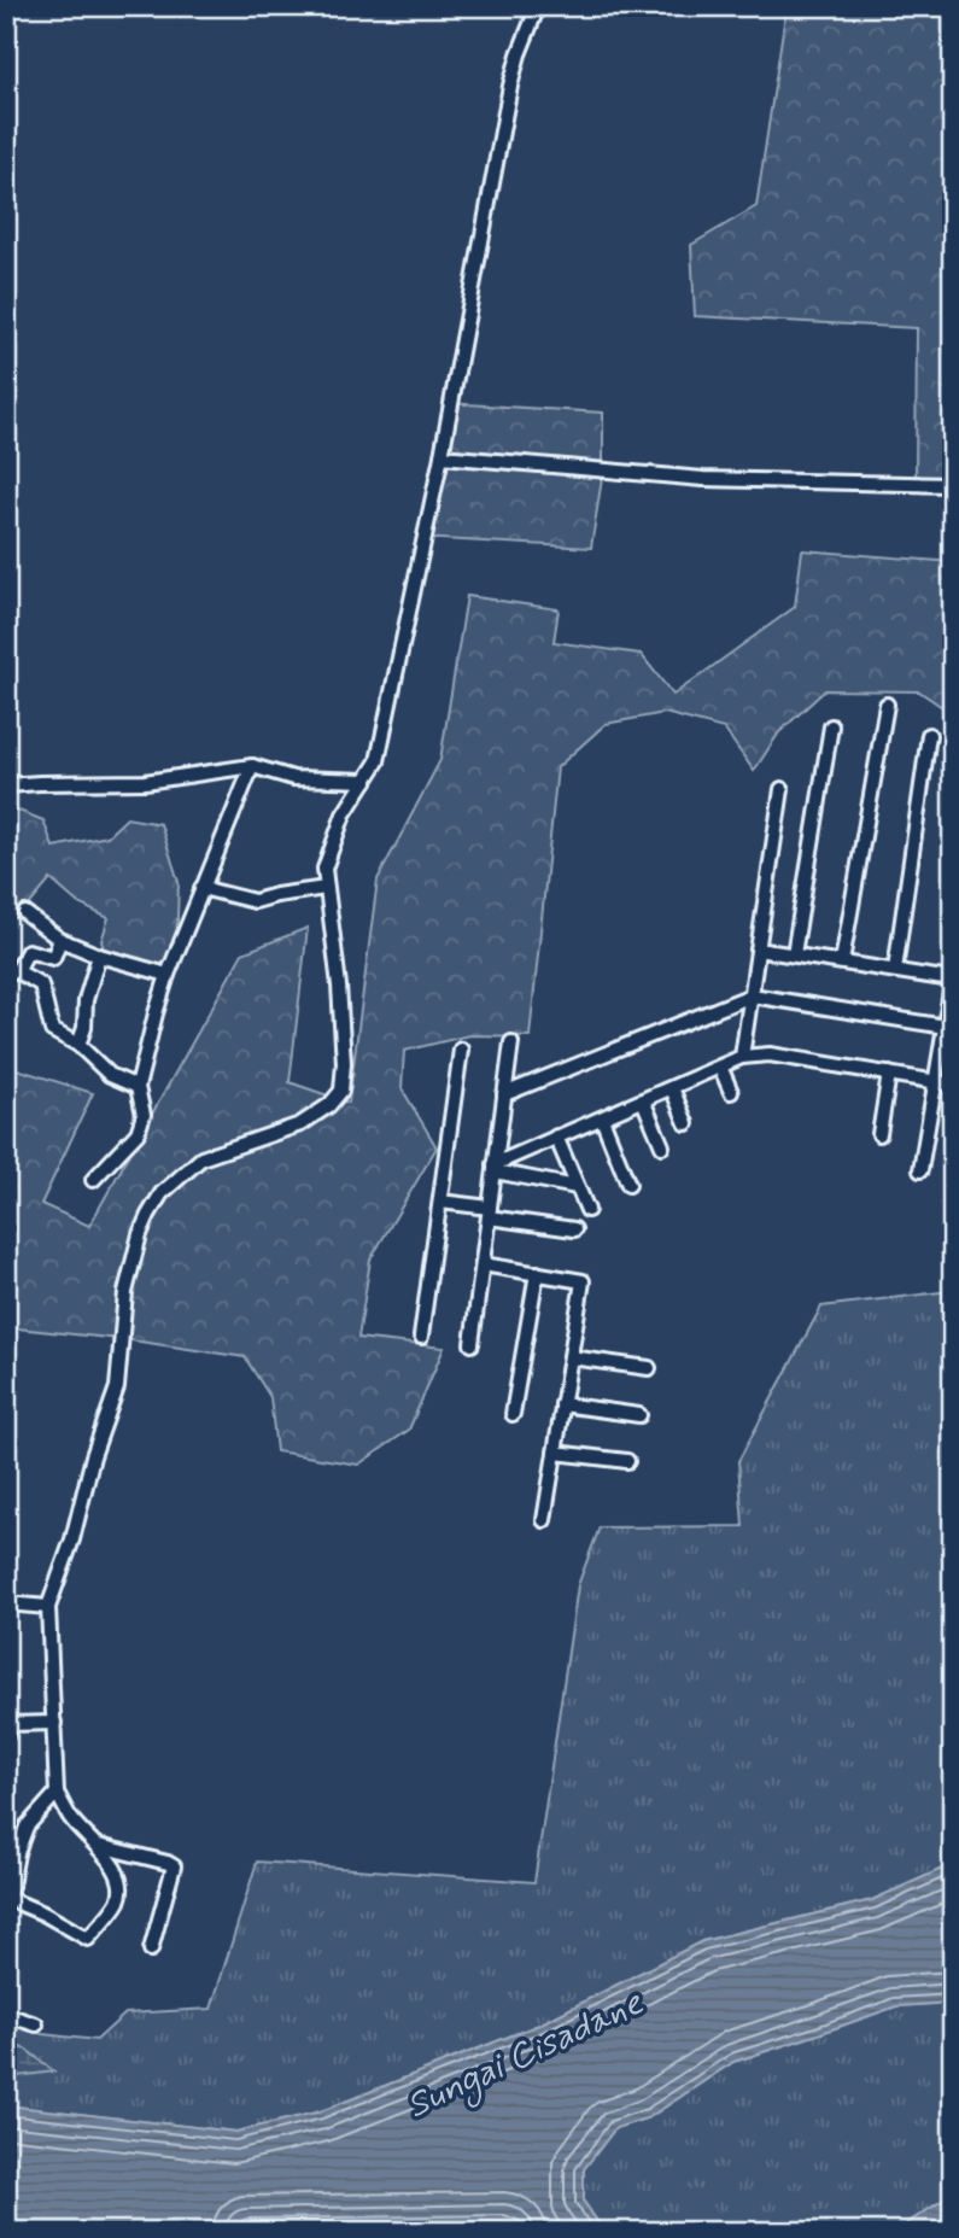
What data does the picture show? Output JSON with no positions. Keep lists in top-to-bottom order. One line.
{"water":["Sungai Cisadane"]}
